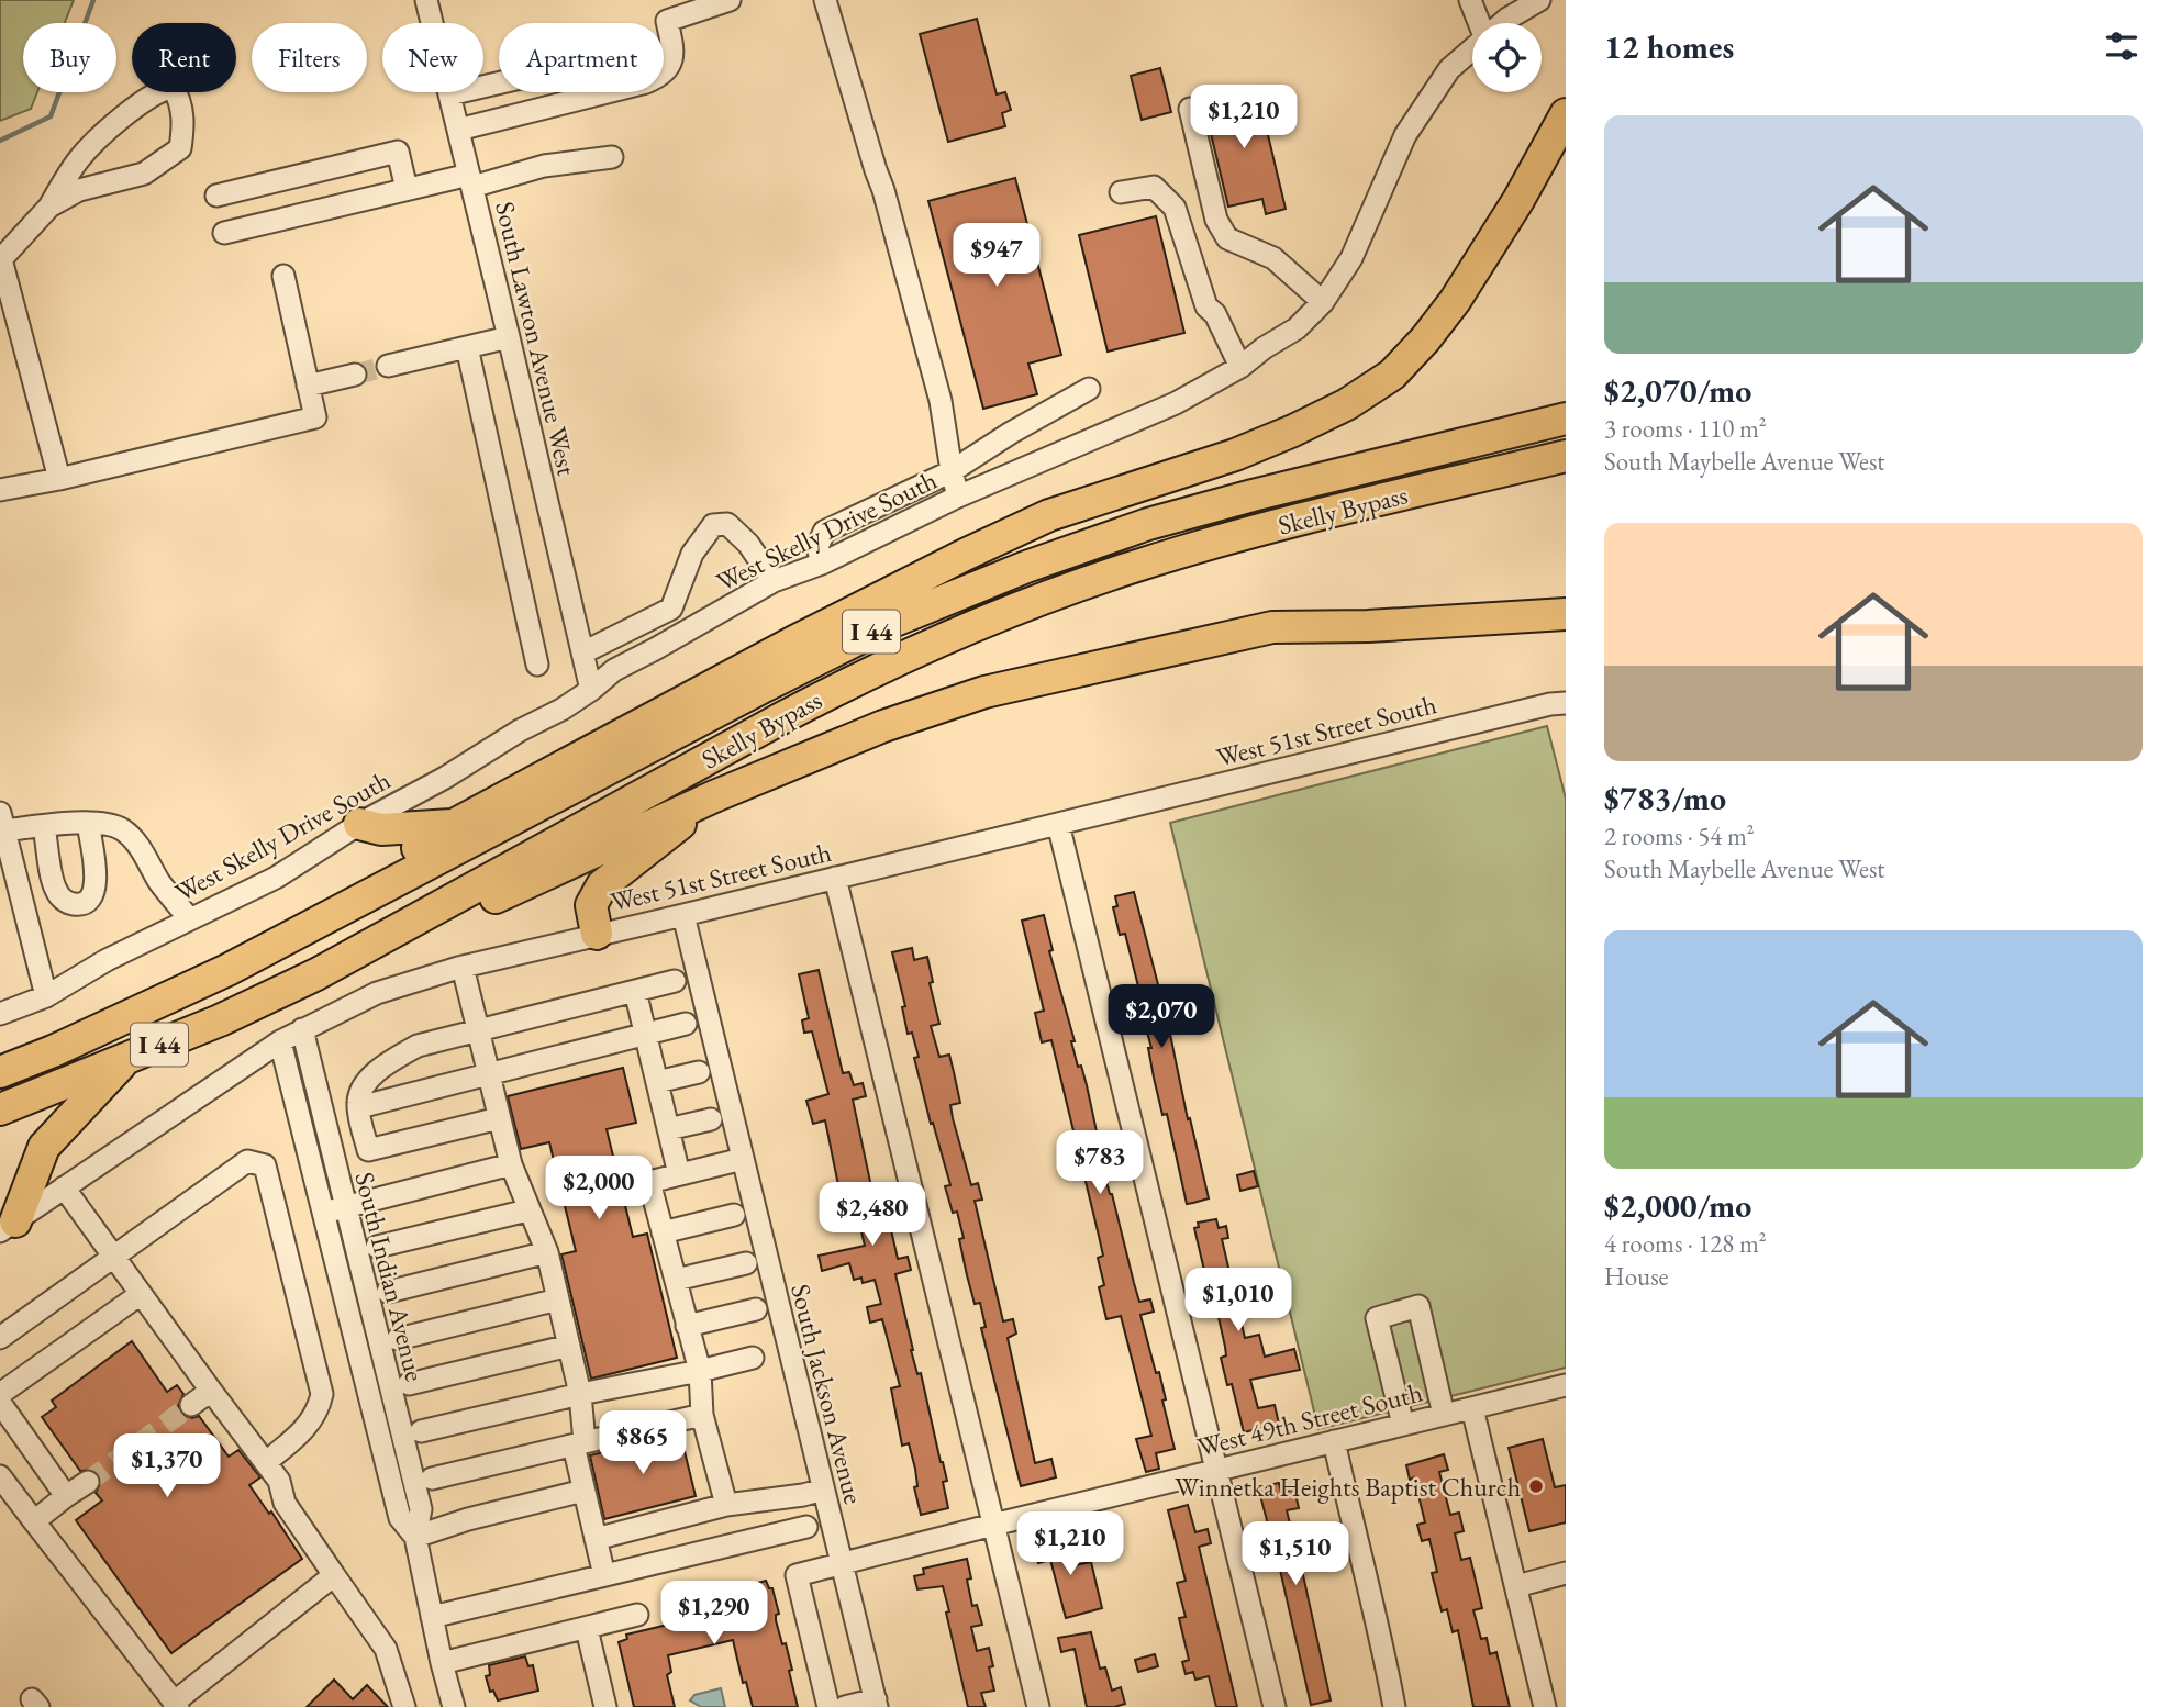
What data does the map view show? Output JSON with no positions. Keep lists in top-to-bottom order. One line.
{"streets":{"highway":["Skelly Bypass","I 44"],"street":["South Lawton Avenue West","West Skelly Drive South","West 51st Street South","South Indian Avenue","South Jackson Avenue","West 49th Street South"]},"crossings":[["South Lawton Avenue West","West Skelly Drive South"],["West 51st Street South","South Indian Avenue"],["West 51st Street South","South Jackson Avenue"],["South Jackson Avenue","West 49th Street South"]],"places":["Winnetka Heights Baptist Church"],"page":{"heading":"12 homes","chip":["Buy","Rent","Filters","New","Apartment"],"price":["$1,210","$947","$2,070","$783","$2,000","$2,480","$1,010","$865","$1,370","$1,210","$1,510","$1,290"],"list":[{"name":"$2,070/mo","note":"3 rooms · 110 m² · South Maybelle Avenue West"},{"name":"$783/mo","note":"2 rooms · 54 m² · South Maybelle Avenue West"},{"name":"$2,000/mo","note":"4 rooms · 128 m² · House"}]}}
